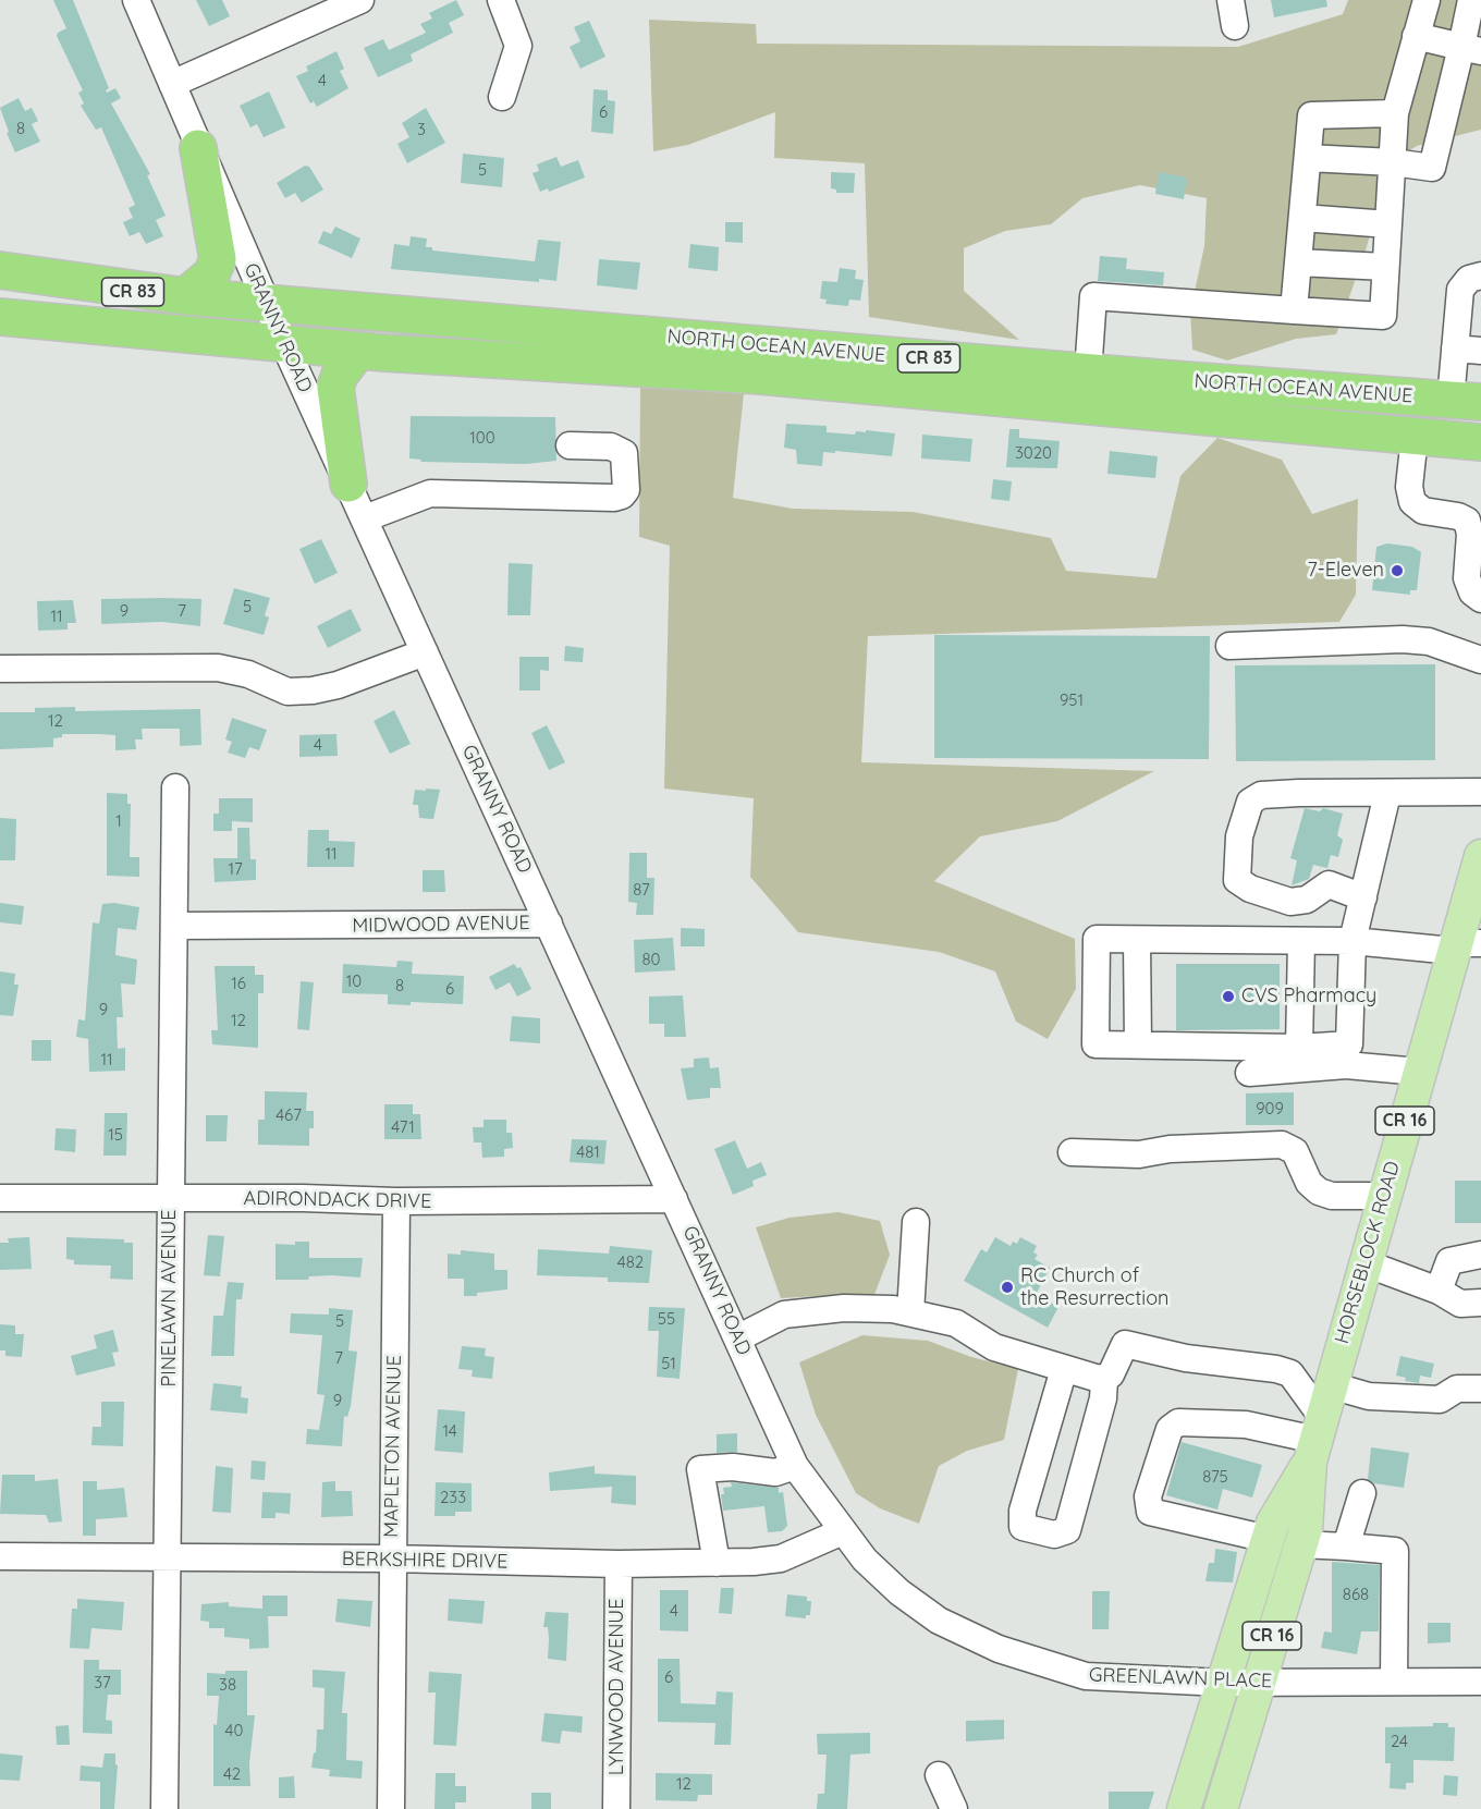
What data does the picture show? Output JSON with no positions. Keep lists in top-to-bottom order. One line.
{"streets":{"highway":["CR 83","NORTH OCEAN AVENUE"],"main road":["CR 16","HORSEBLOCK ROAD"],"street":["GRANNY ROAD","MIDWOOD AVENUE","ADIRONDACK DRIVE","PINELAWN AVENUE","MAPLETON AVENUE","BERKSHIRE DRIVE","GREENLAWN PLACE","LYNWOOD AVENUE"]},"crossings":[["CR 83","GRANNY ROAD"],["CR 83","NORTH OCEAN AVENUE"],["GRANNY ROAD","NORTH OCEAN AVENUE"],["GRANNY ROAD","MIDWOOD AVENUE"],["GRANNY ROAD","ADIRONDACK DRIVE"],["GRANNY ROAD","BERKSHIRE DRIVE"],["GRANNY ROAD","GREENLAWN PLACE"],["MIDWOOD AVENUE","PINELAWN AVENUE"],["ADIRONDACK DRIVE","PINELAWN AVENUE"],["ADIRONDACK DRIVE","MAPLETON AVENUE"],["HORSEBLOCK ROAD","GREENLAWN PLACE"],["PINELAWN AVENUE","BERKSHIRE DRIVE"],["MAPLETON AVENUE","BERKSHIRE DRIVE"],["BERKSHIRE DRIVE","LYNWOOD AVENUE"]],"places":["7-Eleven","CVS Pharmacy","RC Church of the Resurrection"],"house_numbers":["4","6","8","3","5","100","3020","5","9","7","11","951","12","4","1","11","17","87","80","10","16","8","6","9","12","11","909","467","471","15","481","482","55","5","7","51","9","14","875","233","868","4","6","37","38","40","24","42","12"]}
